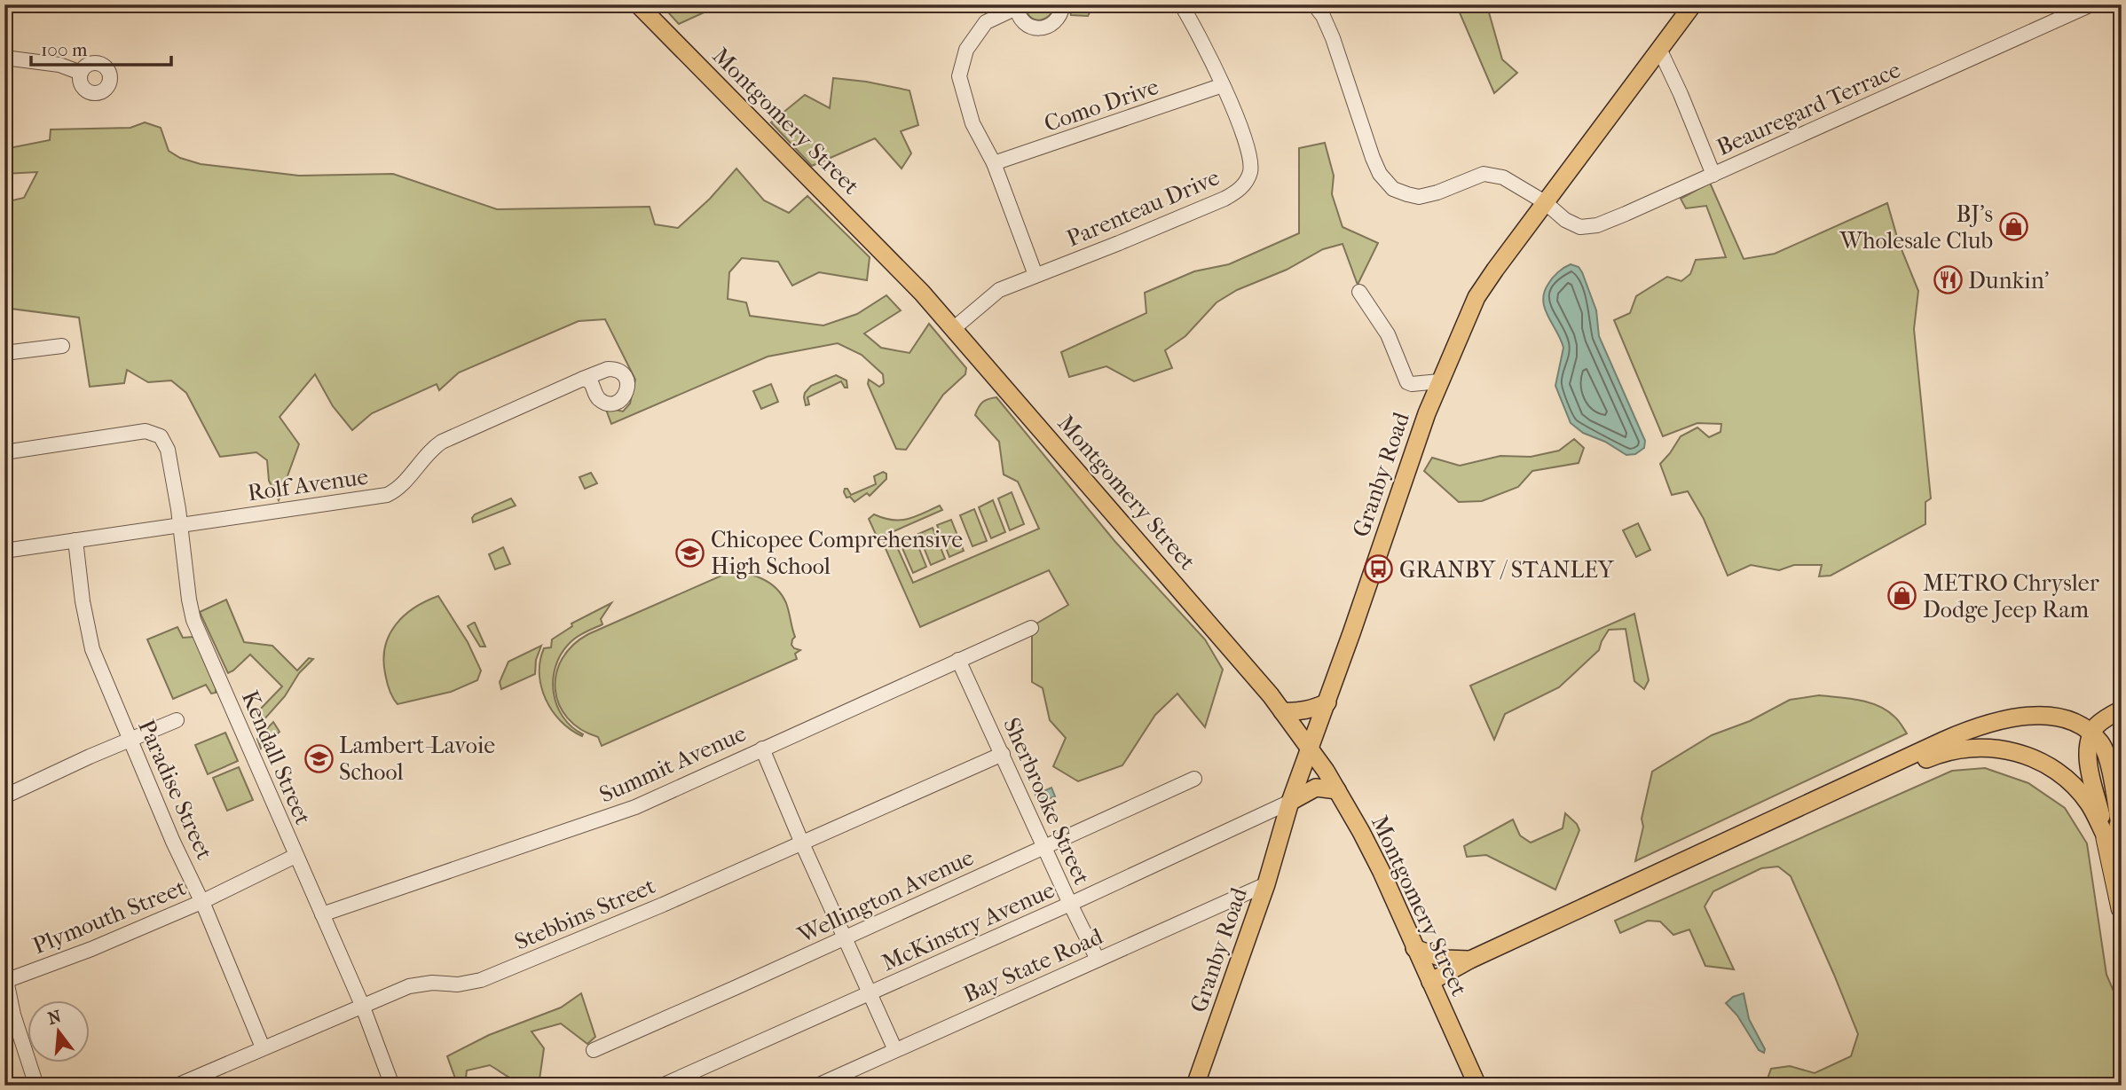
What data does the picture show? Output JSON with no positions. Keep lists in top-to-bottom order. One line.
{"streets":{"main road":["Montgomery Street","Granby Road"],"street":["Como Drive","Beauregard Terrace","Parenteau Drive","Rolf Avenue","Kendall Street","Summit Avenue","Paradise Street","Sherbrooke Street","Wellington Avenue","Stebbins Street","Plymouth Street","McKinstry Avenue","Bay State Road"]},"crossings":[["Como Drive","Parenteau Drive"],["Beauregard Terrace","Granby Road"],["Montgomery Street","Parenteau Drive"],["Montgomery Street","Granby Road"],["Granby Road","McKinstry Avenue"],["Granby Road","Bay State Road"],["Rolf Avenue","Kendall Street"],["Rolf Avenue","Paradise Street"],["Kendall Street","Summit Avenue"],["Kendall Street","Stebbins Street"],["Kendall Street","Plymouth Street"],["Summit Avenue","Sherbrooke Street"],["Paradise Street","Stebbins Street"],["Paradise Street","Plymouth Street"],["Sherbrooke Street","Wellington Avenue"],["Sherbrooke Street","Stebbins Street"],["Sherbrooke Street","McKinstry Avenue"],["Sherbrooke Street","Bay State Road"]],"places":{"shop":["BJ's Wholesale Club","METRO Chrysler Dodge Jeep Ram"],"restaurant":["Dunkin'"],"school or university":["Chicopee Comprehensive High School","Lambert-Lavoie School"],"bus stop":["GRANBY / STANLEY"]},"scale_bar":"100 m","north":"top"}
